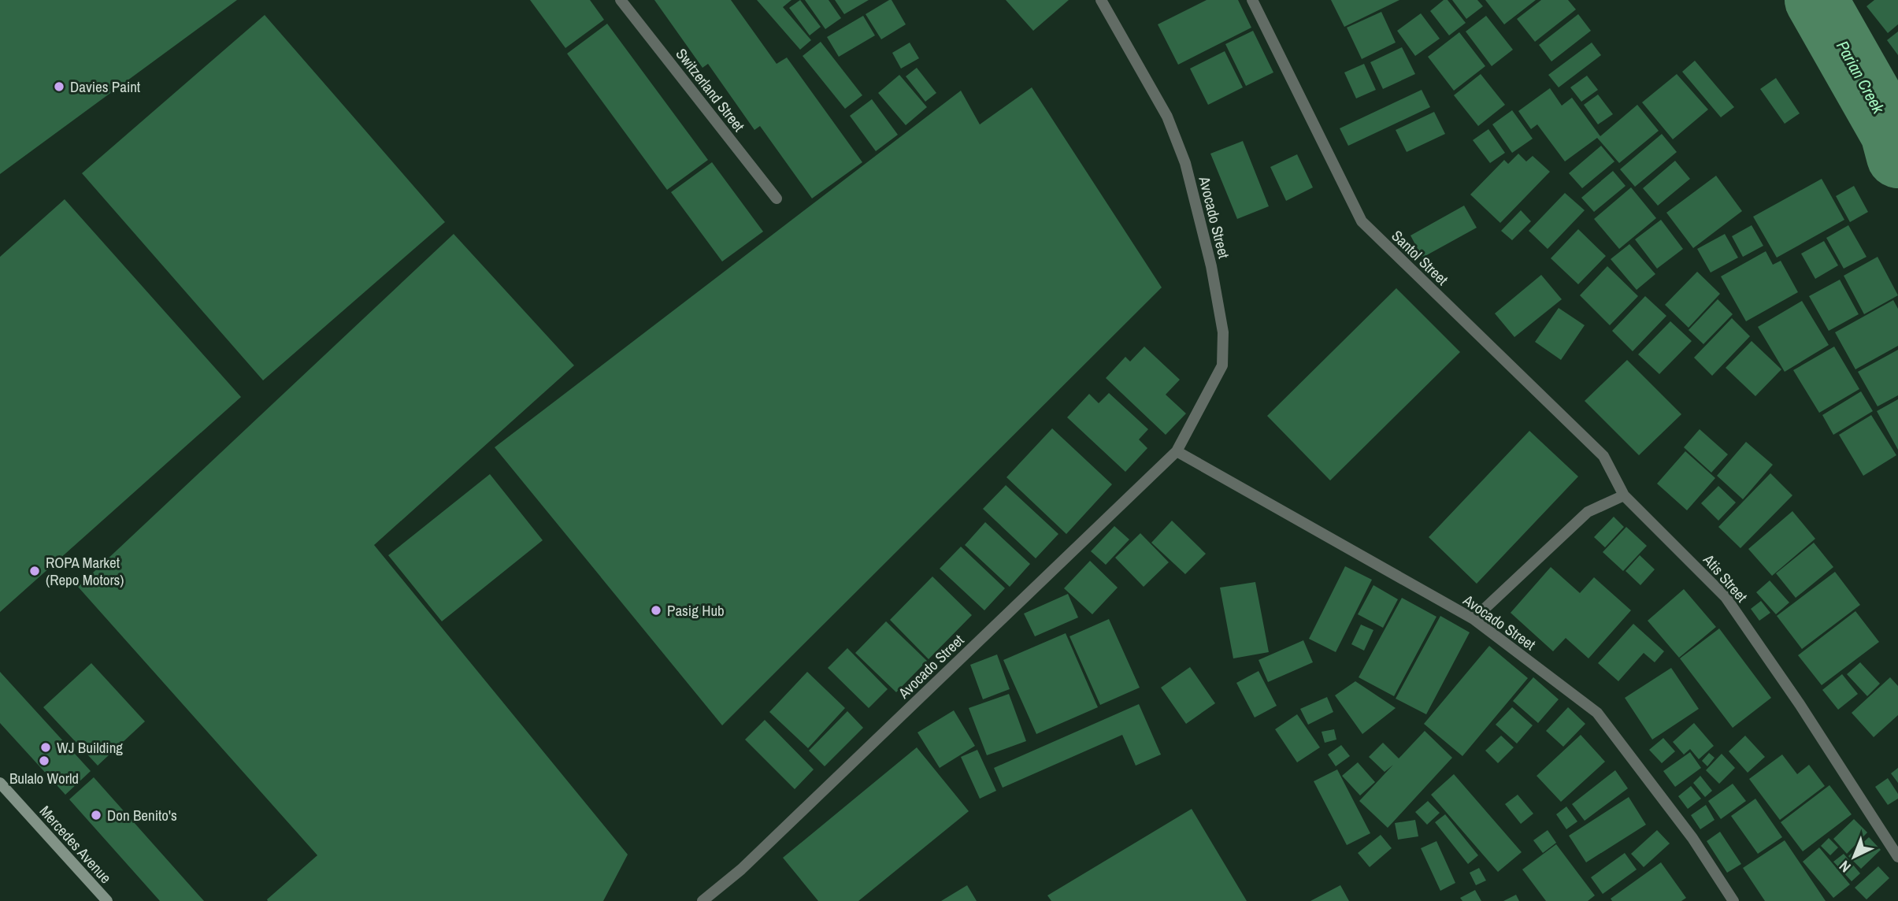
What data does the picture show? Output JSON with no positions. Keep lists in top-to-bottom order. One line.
{"streets":{"main road":["Mercedes Avenue"],"street":["Switzerland Street","Avocado Street","Santol Street","Atis Street"]},"crossings":[["Santol Street","Atis Street"]],"water":["Parian Creek"],"places":["Davies Paint","ROPA Market (Repo Motors)","Pasig Hub","WJ Building","Bulalo World","Don Benito's"],"north":"bottom left"}
